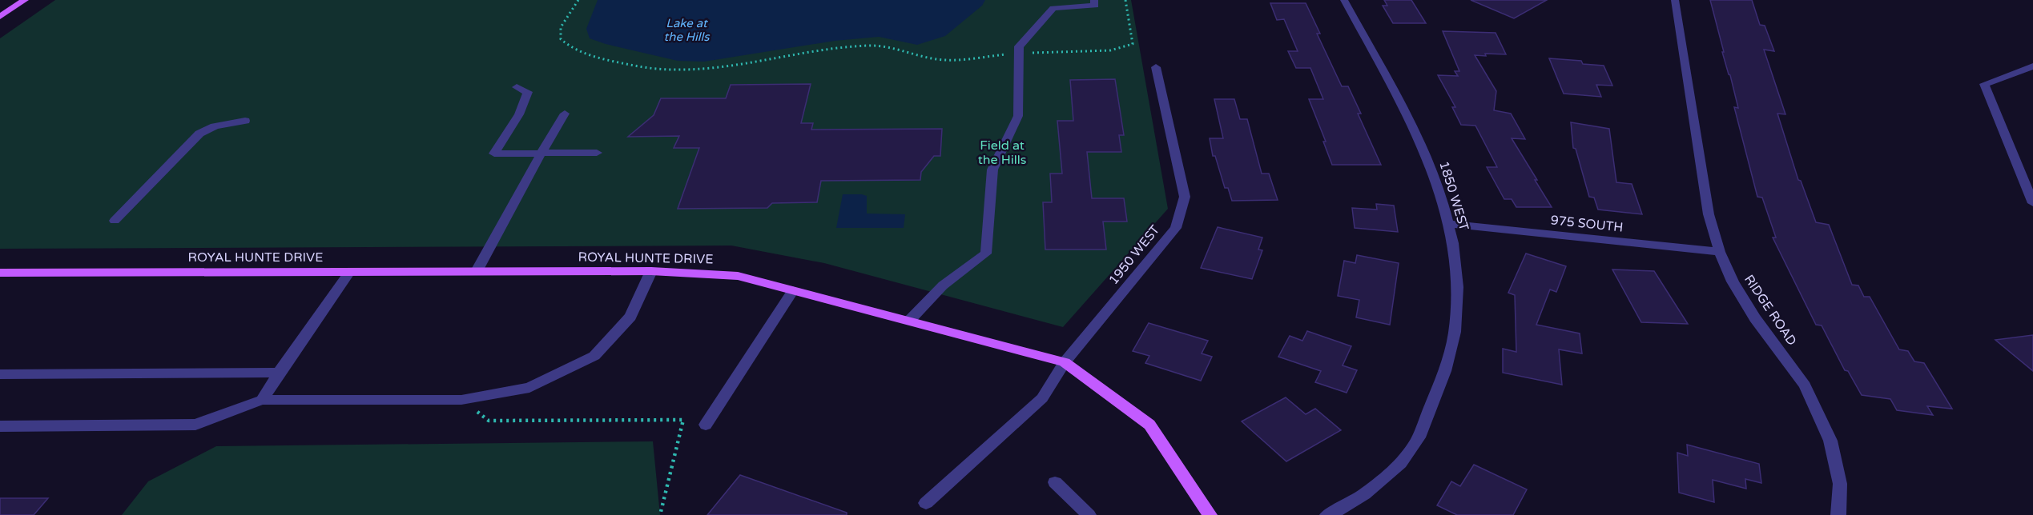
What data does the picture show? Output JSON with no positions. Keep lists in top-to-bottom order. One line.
{"streets":{"main road":["ROYAL HUNTE DRIVE"],"street":["1850 WEST","975 SOUTH","1950 WEST","RIDGE ROAD"]},"crossings":[["1850 WEST","975 SOUTH"],["975 SOUTH","RIDGE ROAD"],["1950 WEST","ROYAL HUNTE DRIVE"]],"water":["Lake at the Hills"],"parks":["Field at the Hills"]}
